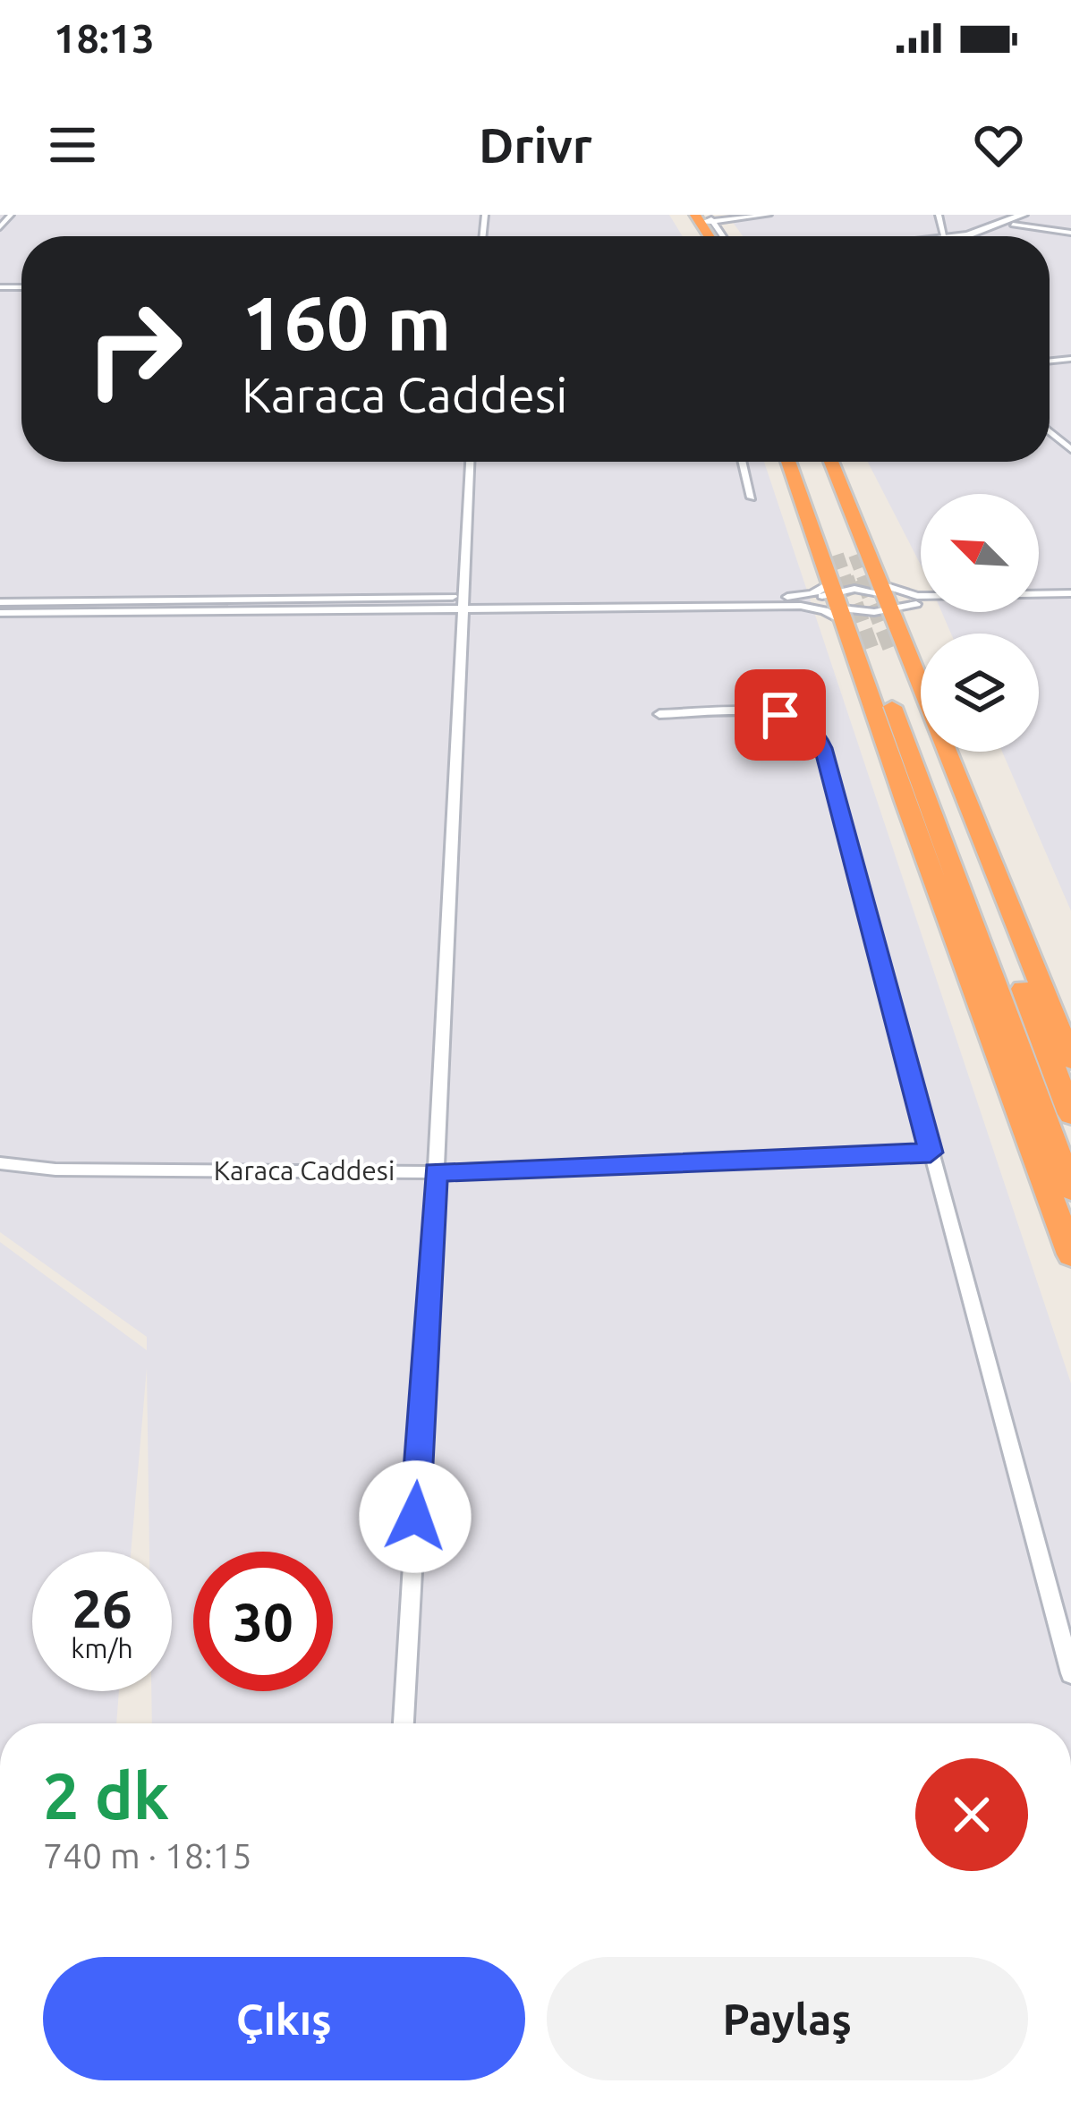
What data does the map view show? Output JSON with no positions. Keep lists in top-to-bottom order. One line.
{"streets":{"street":["Karaca Caddesi"]},"north":"top left","page":{"status":"18:13","header":"Drivr","turn":["160 m","Karaca Caddesi"],"speed":"26 km/h","limit":"30","heading":["2 dk","740 m · 18:15"],"buttons":["Çıkış","Paylaş"]}}
